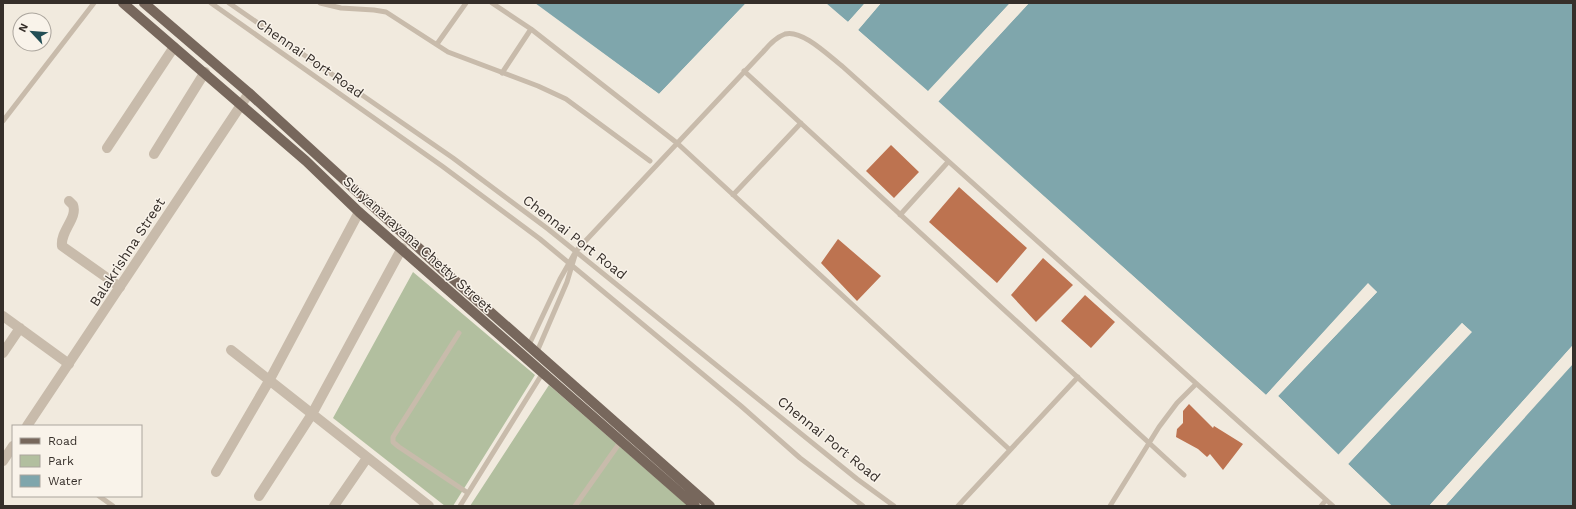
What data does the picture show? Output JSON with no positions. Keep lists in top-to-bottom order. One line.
{"streets":{"main road":["Suryanarayana Chetty Street"],"street":["Balakrishna Street"],"lane":["Chennai Port Road"]},"crossings":[["Suryanarayana Chetty Street","Balakrishna Street"]],"legend":["Road","Park","Water"],"north":"top left"}
